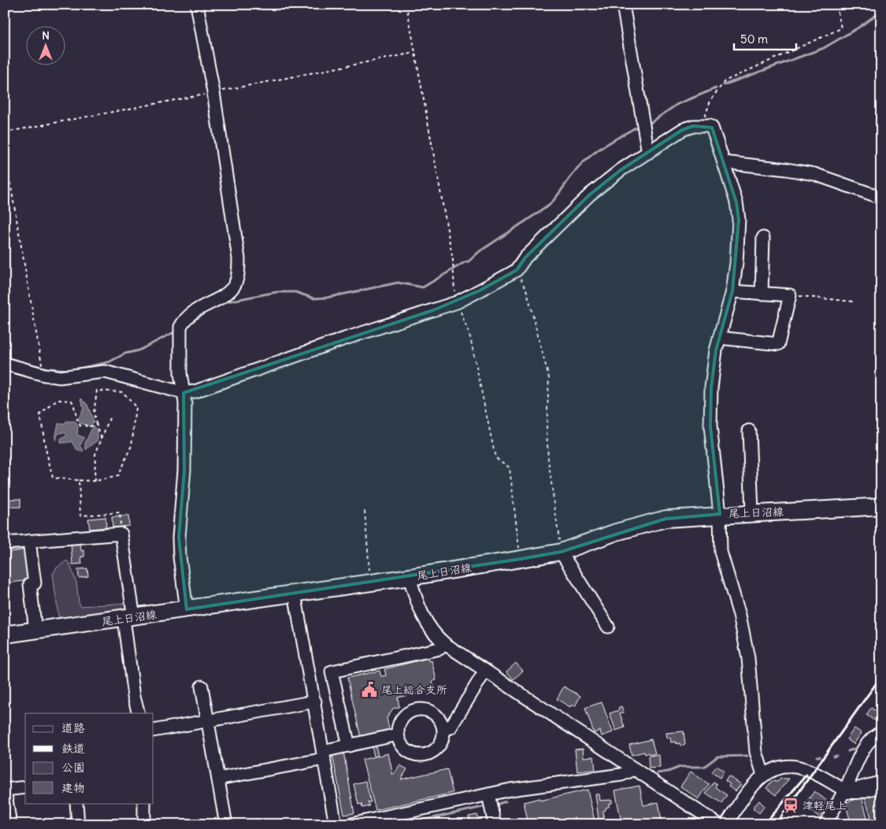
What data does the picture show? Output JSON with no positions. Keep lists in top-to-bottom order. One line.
{"streets":{"main road":["尾上日沼線"]},"places":{"public building":["尾上総合支所"],"station":["津軽尾上"]},"legend":["道路","鉄道","公園","建物"],"scale_bar":"50 m","north":"top"}
